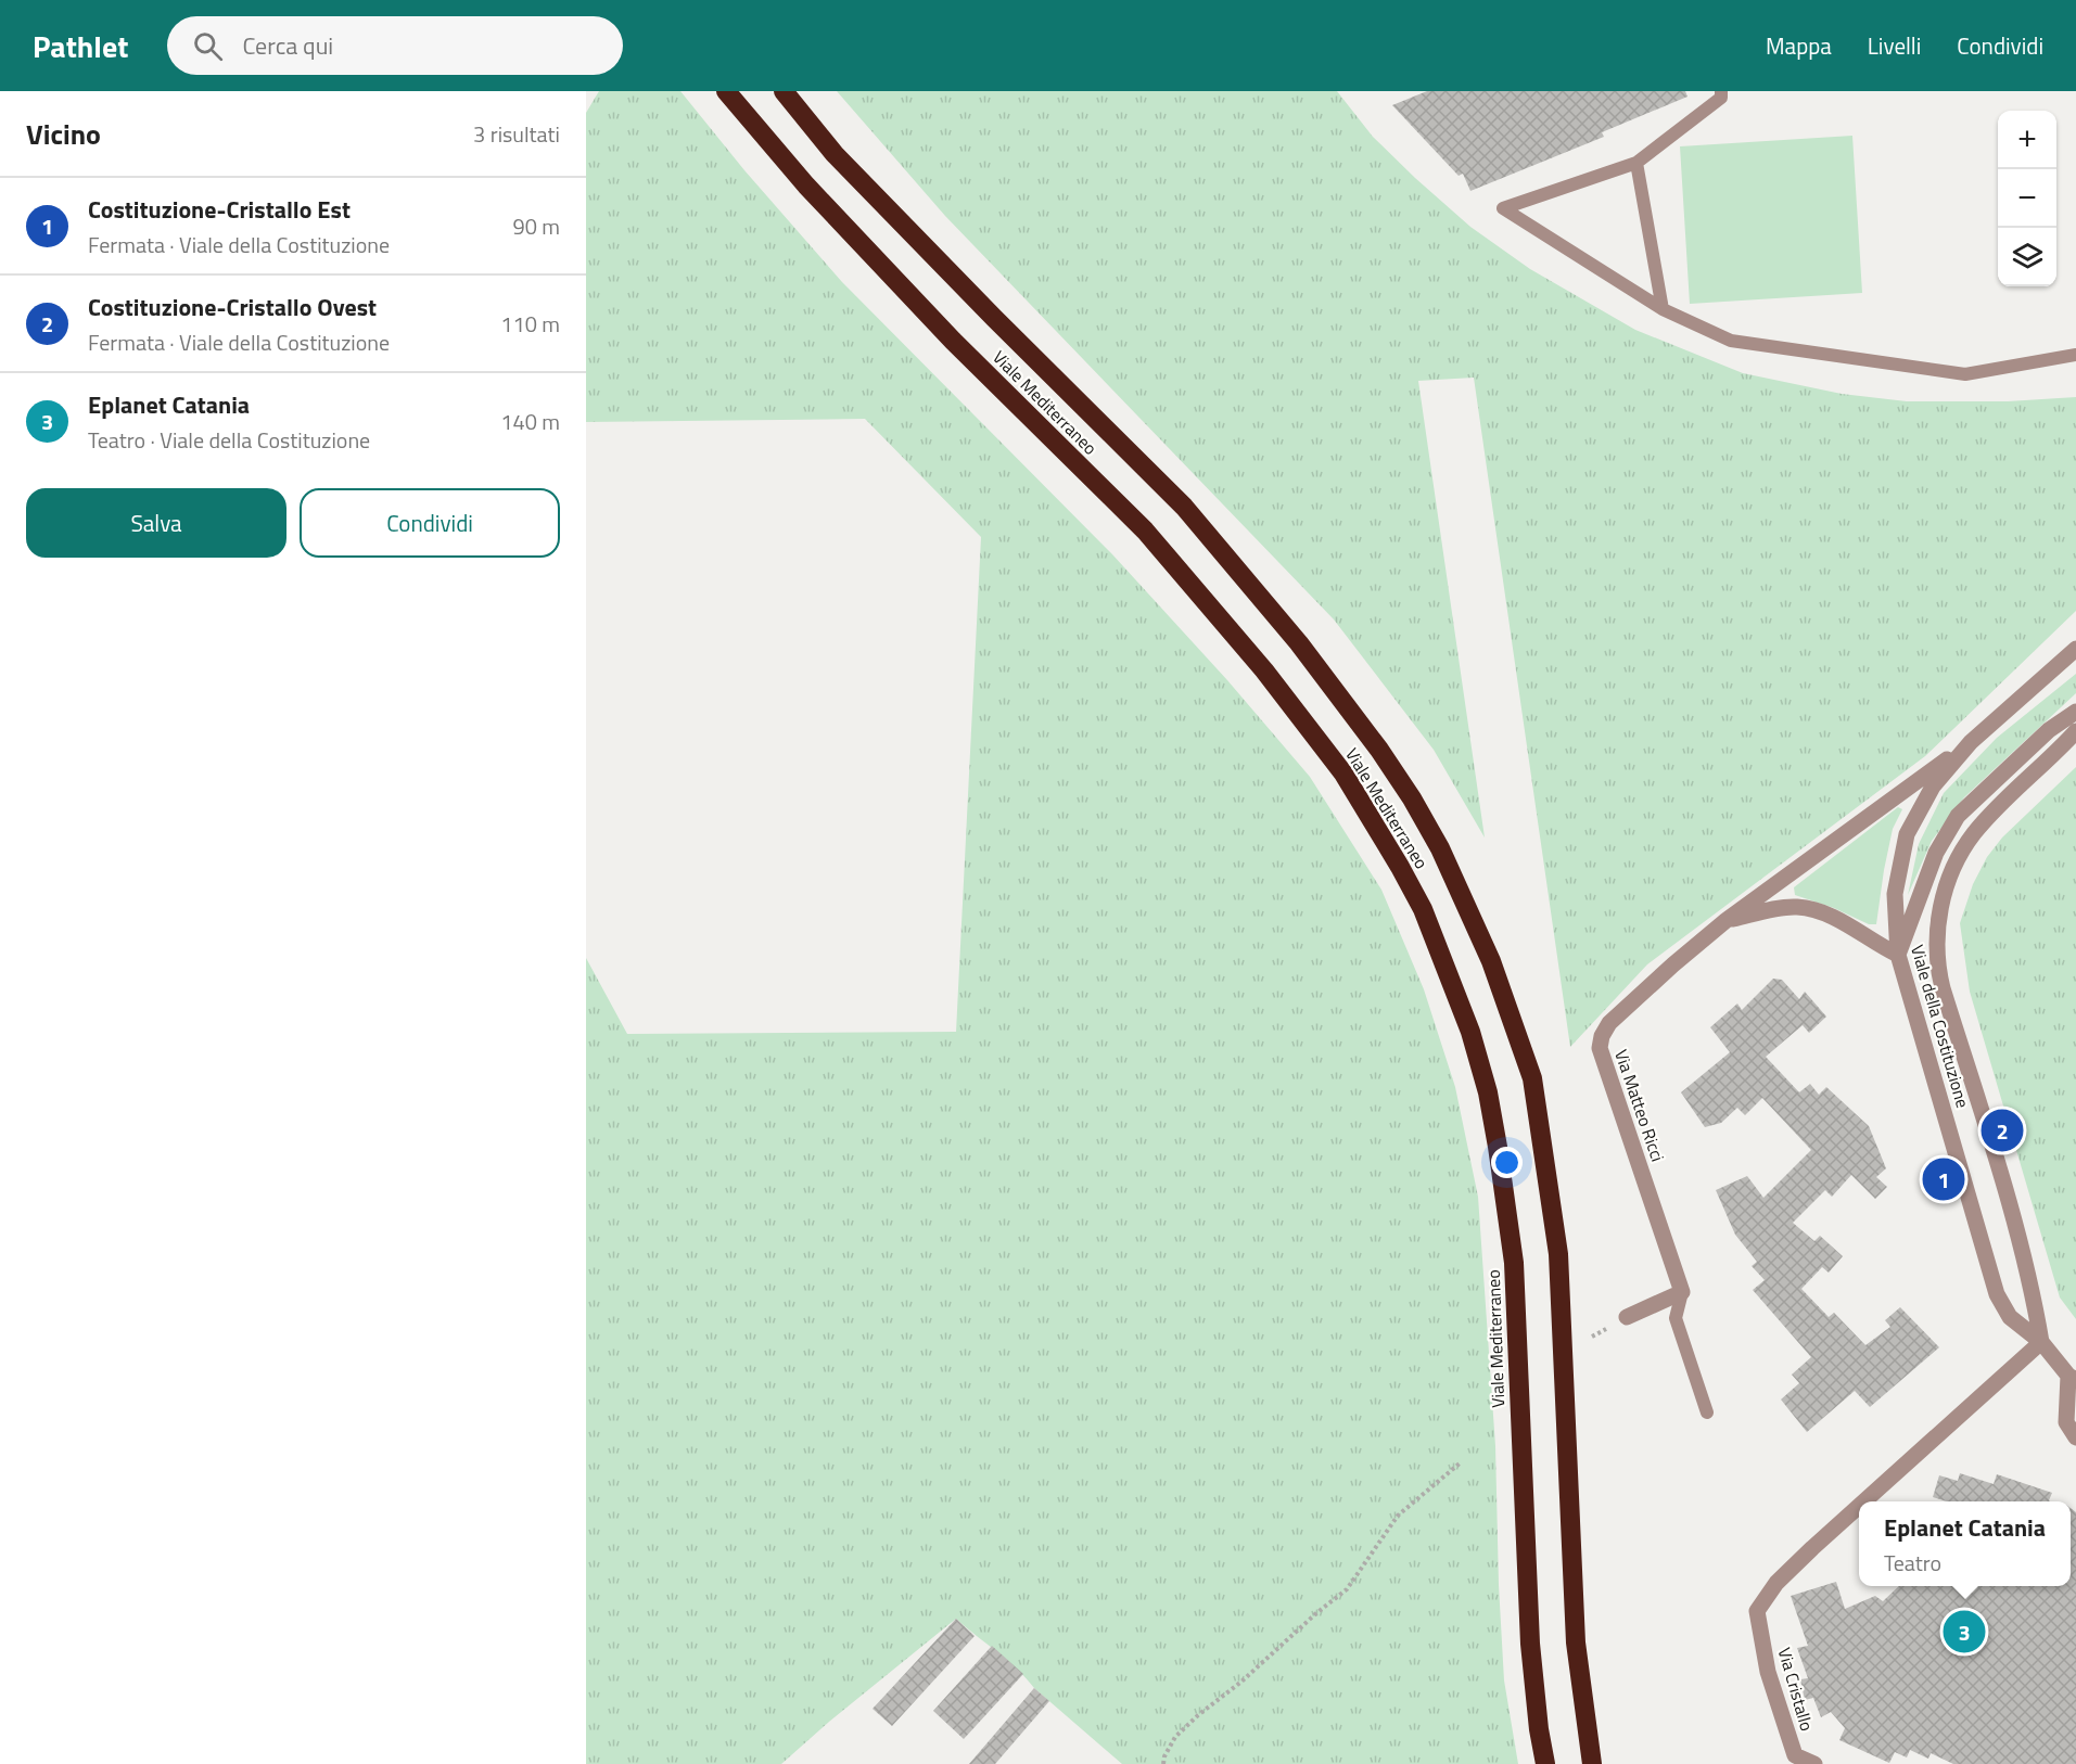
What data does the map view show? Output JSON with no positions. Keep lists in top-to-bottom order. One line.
{"streets":{"highway":["Viale Mediterraneo"],"street":["Viale della Costituzione","Via Matteo Ricci","Via Cristallo"]},"crossings":[["Viale della Costituzione","Via Matteo Ricci"],["Viale della Costituzione","Via Cristallo"]],"page":{"header":"Pathlet","search":"Cerca qui","nav":["Mappa","Livelli","Condividi"],"heading":["Vicino","3 risultati"],"map_buttons":["+","−"],"list":[{"mark":"1","name":"Costituzione-Cristallo Est","note":"Fermata · Viale della Costituzione","value":"90 m"},{"mark":"2","name":"Costituzione-Cristallo Ovest","note":"Fermata · Viale della Costituzione","value":"110 m"},{"mark":"3","name":"Eplanet Catania","note":"Teatro · Viale della Costituzione","value":"140 m"}],"buttons":["Salva","Condividi"],"pins":["2","1","3"],"popup":["Eplanet Catania","Teatro"]}}
